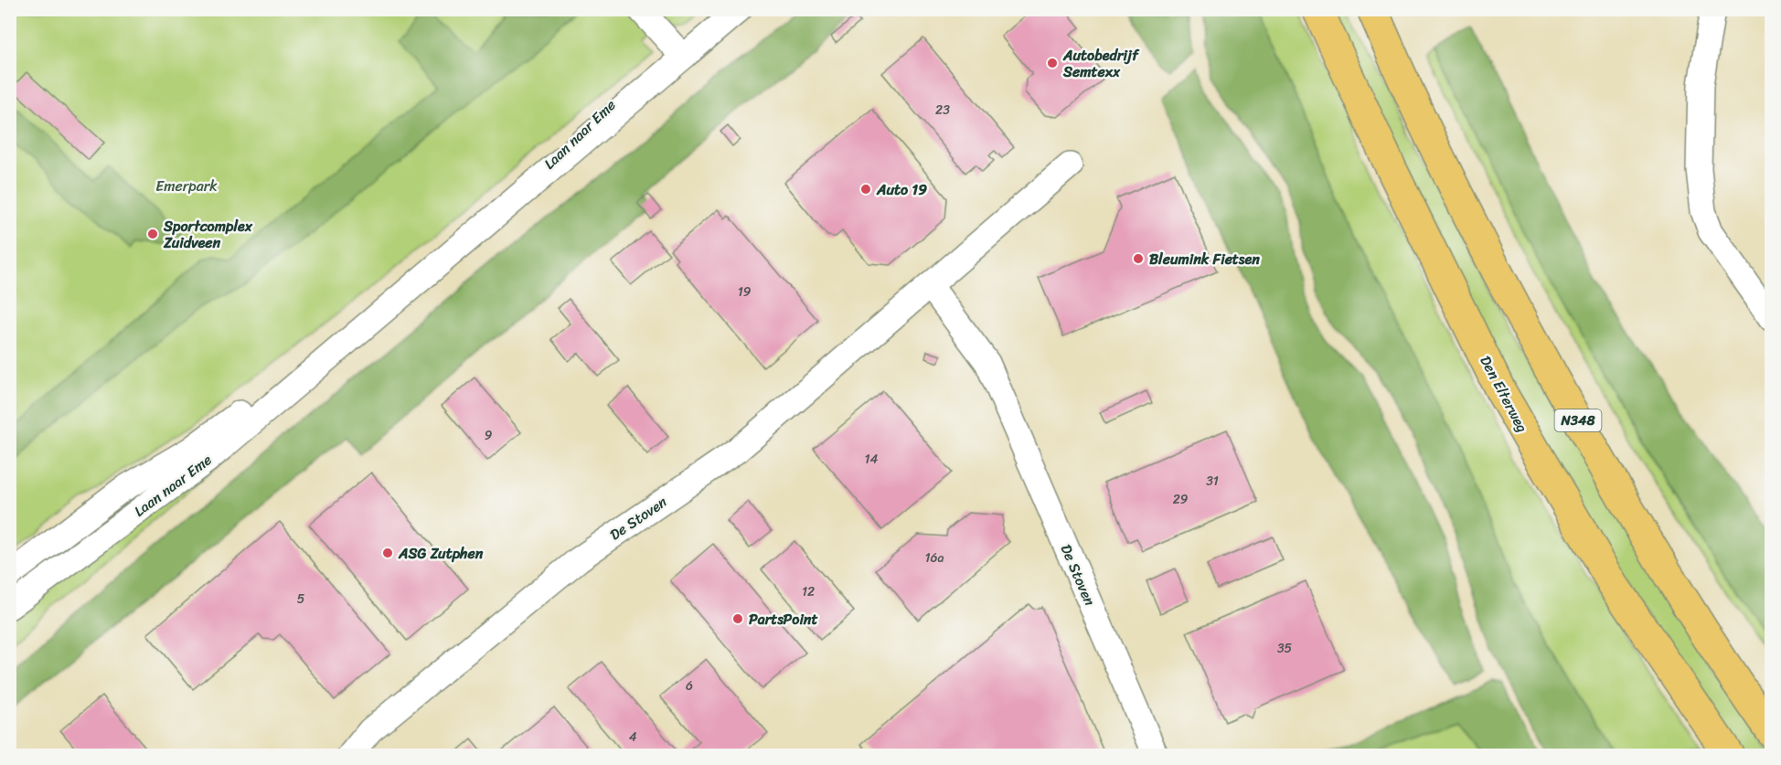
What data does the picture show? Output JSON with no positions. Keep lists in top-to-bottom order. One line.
{"streets":{"main road":["Den Elterweg","N348"],"street":["Laan naar Eme","De Stoven"]},"parks":["Emerpark"],"places":["Autobedrijf Semtexx","Auto 19","Sportcomplex Zuidveen","Bleumink Fietsen","ASG Zutphen","PartsPoint"],"house_numbers":["23","19","9","14","31","29","16a","12","5","35","6","4"]}
